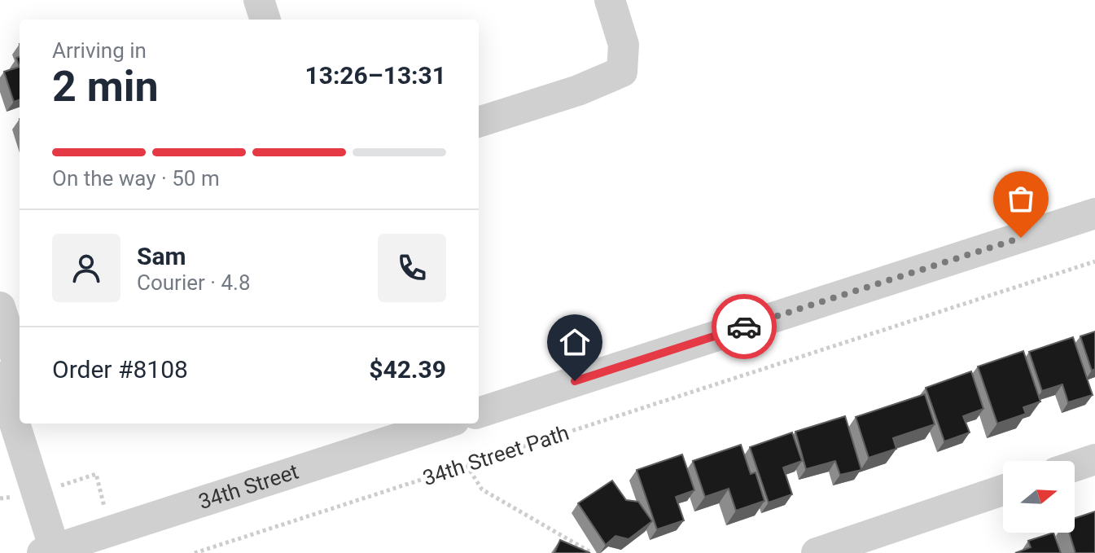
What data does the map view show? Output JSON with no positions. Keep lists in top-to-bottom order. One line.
{"streets":{"street":["34th Street"],"path":["34th Street Path"]},"north":"right","page":{"heading":["2 min","Arriving in","13:26–13:31"],"panel":["Sam","Courier · 4.8","Order #8108","$42.39"],"bar":"On the way · 50 m"}}
